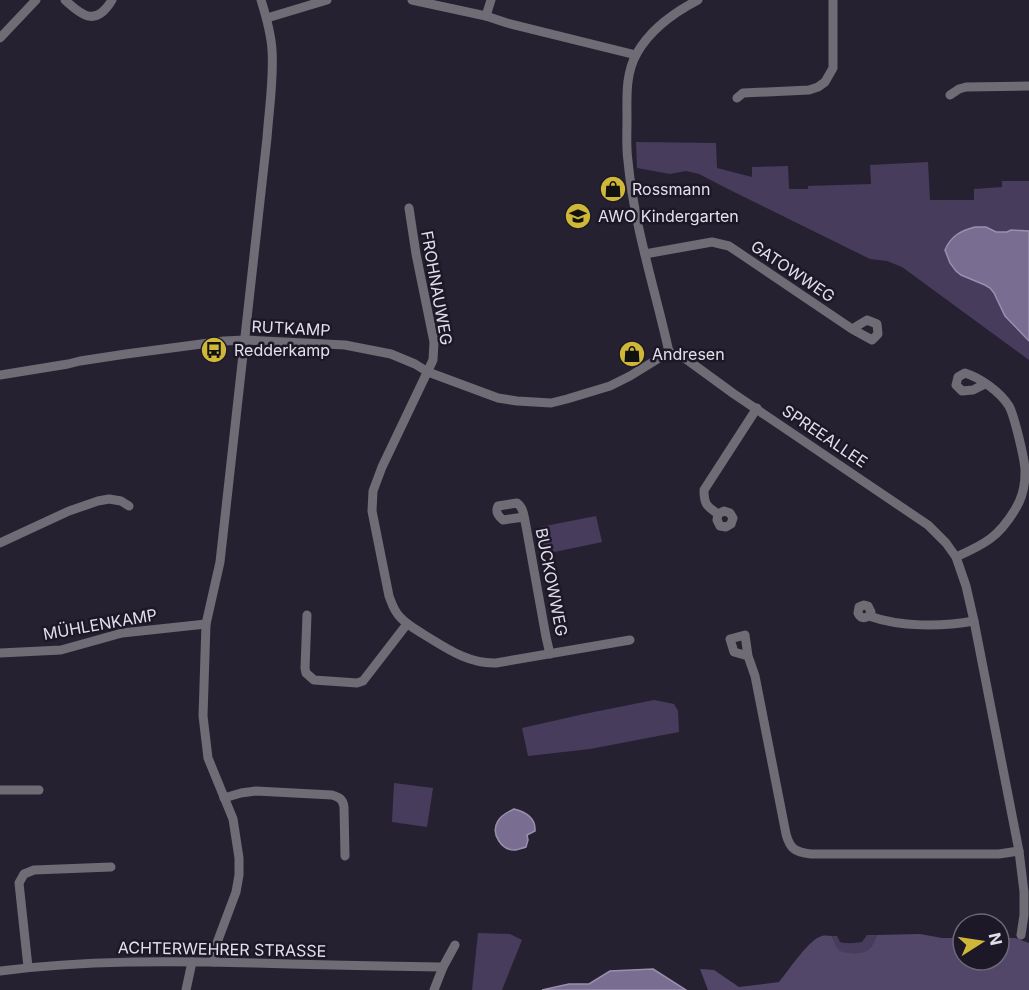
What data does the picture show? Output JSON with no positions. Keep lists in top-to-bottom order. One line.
{"streets":{"street":["GATOWWEG","FROHNAUWEG","RUTKAMP","SPREEALLEE","BUCKOWWEG","MÜHLENKAMP","ACHTERWEHRER STRASSE"]},"crossings":[["FROHNAUWEG","RUTKAMP"],["RUTKAMP","SPREEALLEE"]],"places":{"shop":["Rossmann","Andresen"],"school or university":["AWO Kindergarten"],"bus stop":["Redderkamp"]},"north":"right"}
